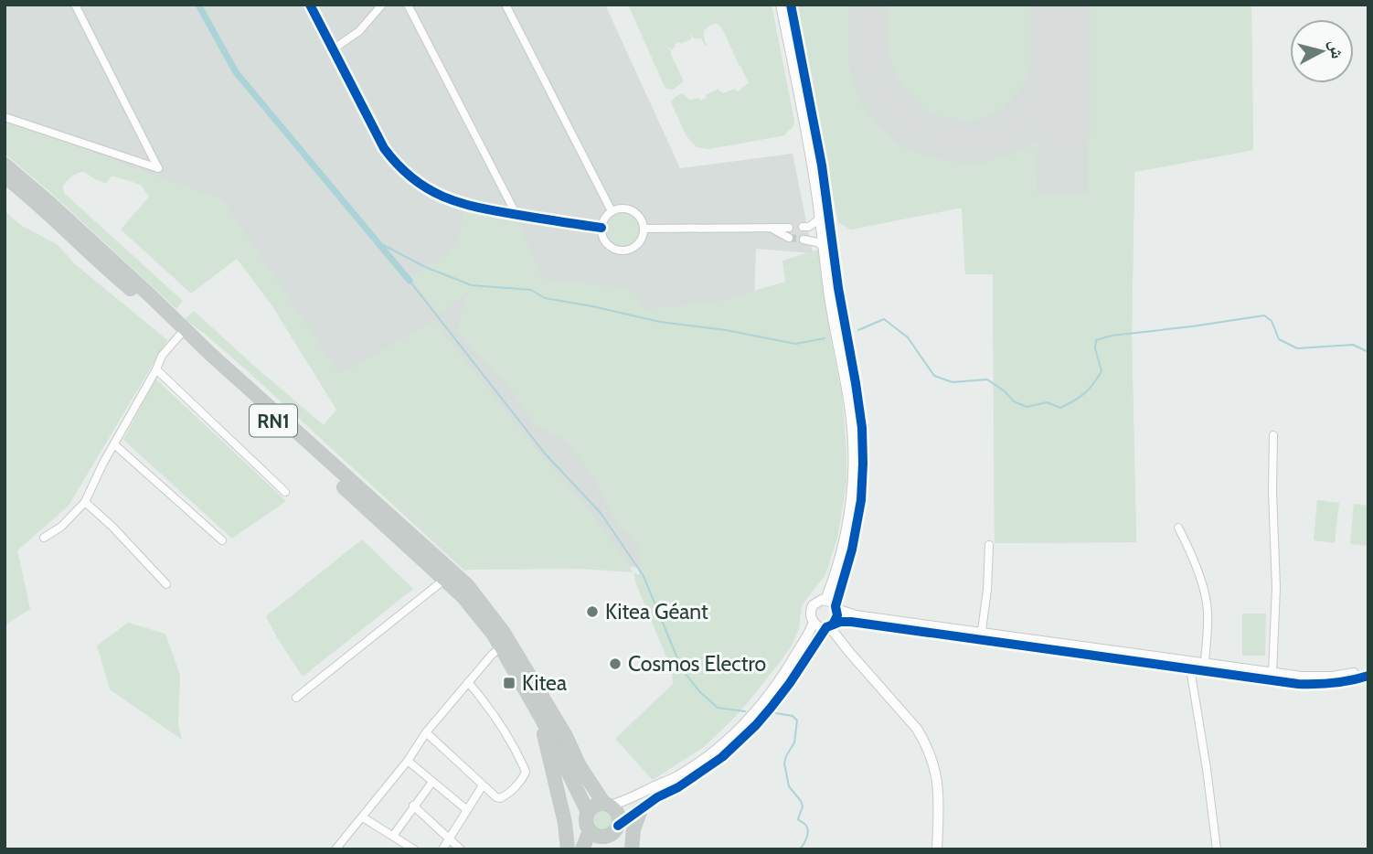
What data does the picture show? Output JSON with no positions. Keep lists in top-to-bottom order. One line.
{"streets":{"highway":["RN1"]},"places":{"other":["Kitea Géant","Cosmos Electro"],"transit":["Kitea"]},"north":"right"}
